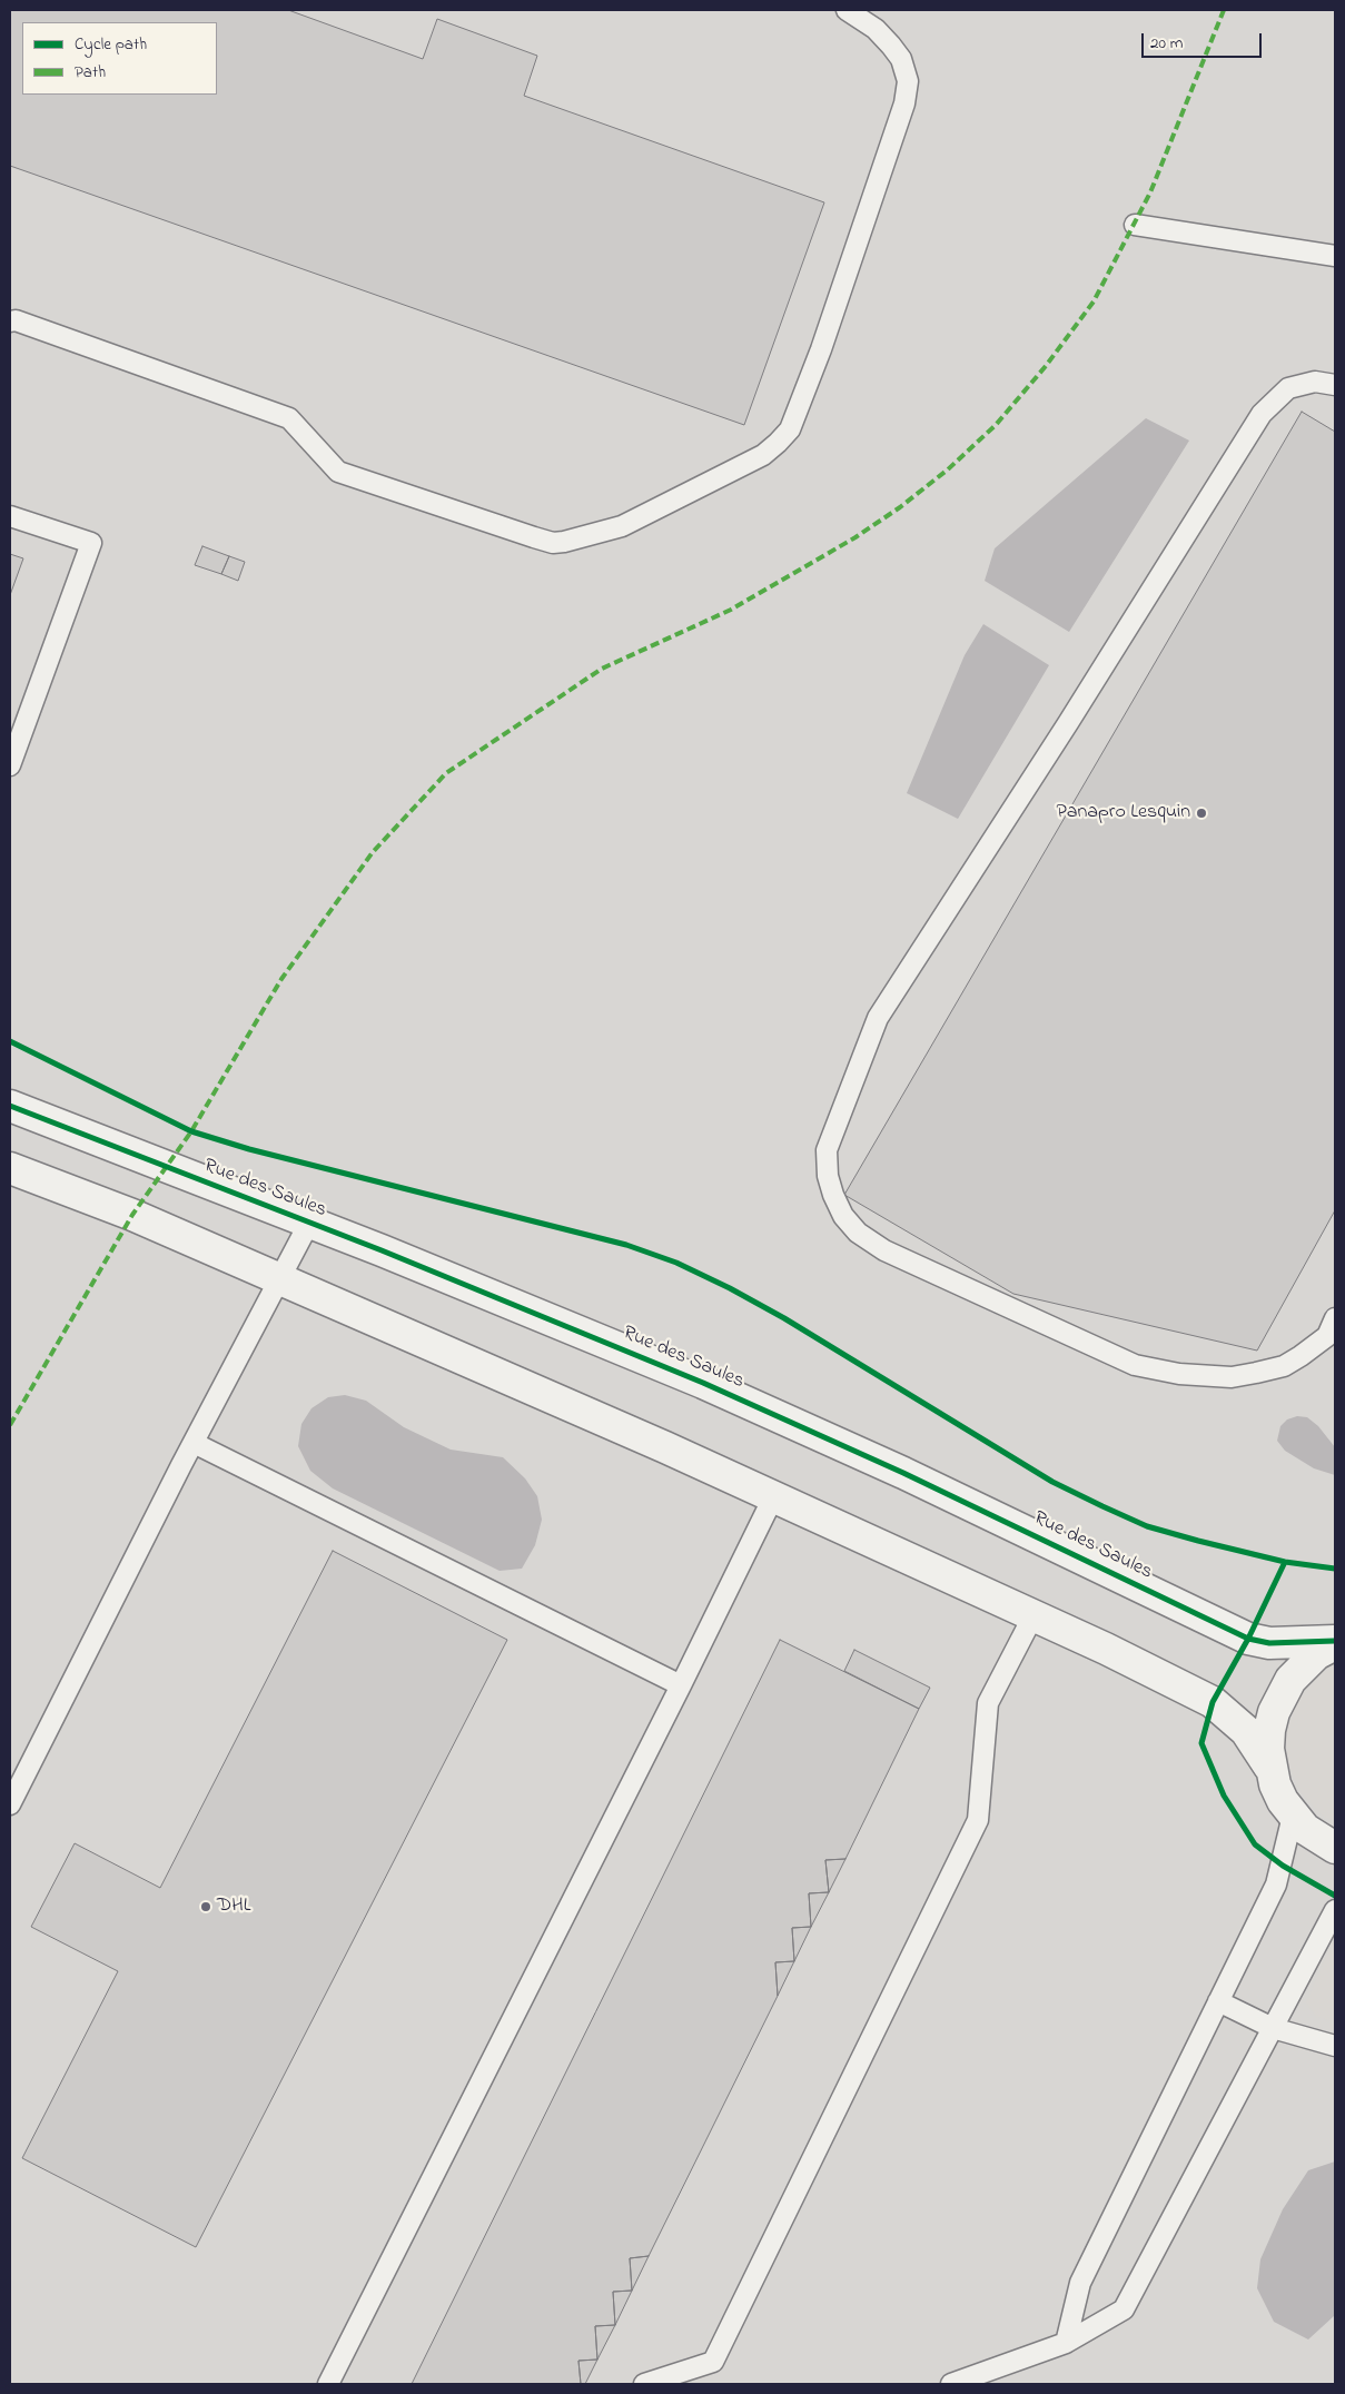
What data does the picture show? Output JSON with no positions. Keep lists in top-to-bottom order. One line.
{"streets":{"street":["Rue des Saules"]},"places":["Panapro Lesquin","DHL"],"legend":["Cycle path","Path"],"scale_bar":"20 m"}
